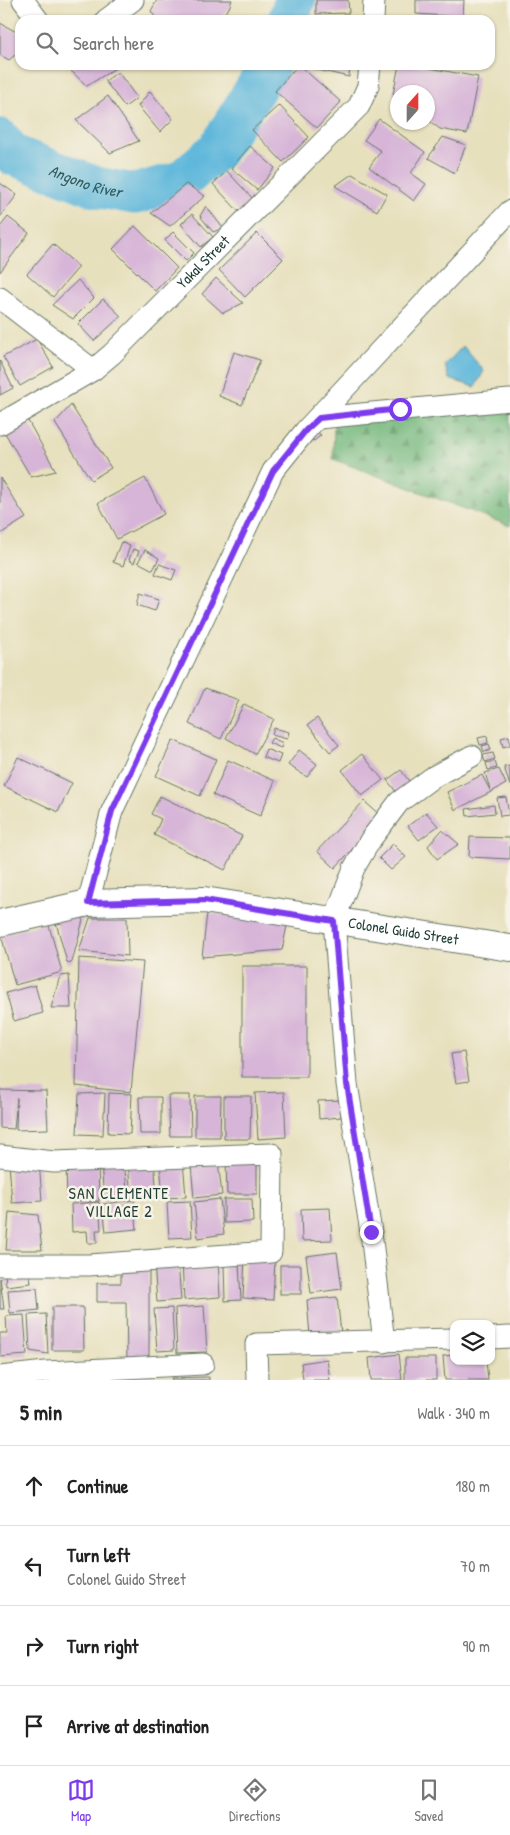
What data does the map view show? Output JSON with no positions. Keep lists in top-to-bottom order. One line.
{"streets":{"street":["Yakal Street","Colonel Guido Street"]},"districts":["SAN CLEMENTE VILLAGE 2"],"water":["Angono River"],"north":"top","page":{"search":"Search here","heading":["5 min","Walk · 340 m"],"list":[["Continue","180 m"],["Turn left","Colonel Guido Street","70 m"],["Turn right","90 m"],"Arrive at destination"],"nav":["Map","Directions","Saved"]}}
